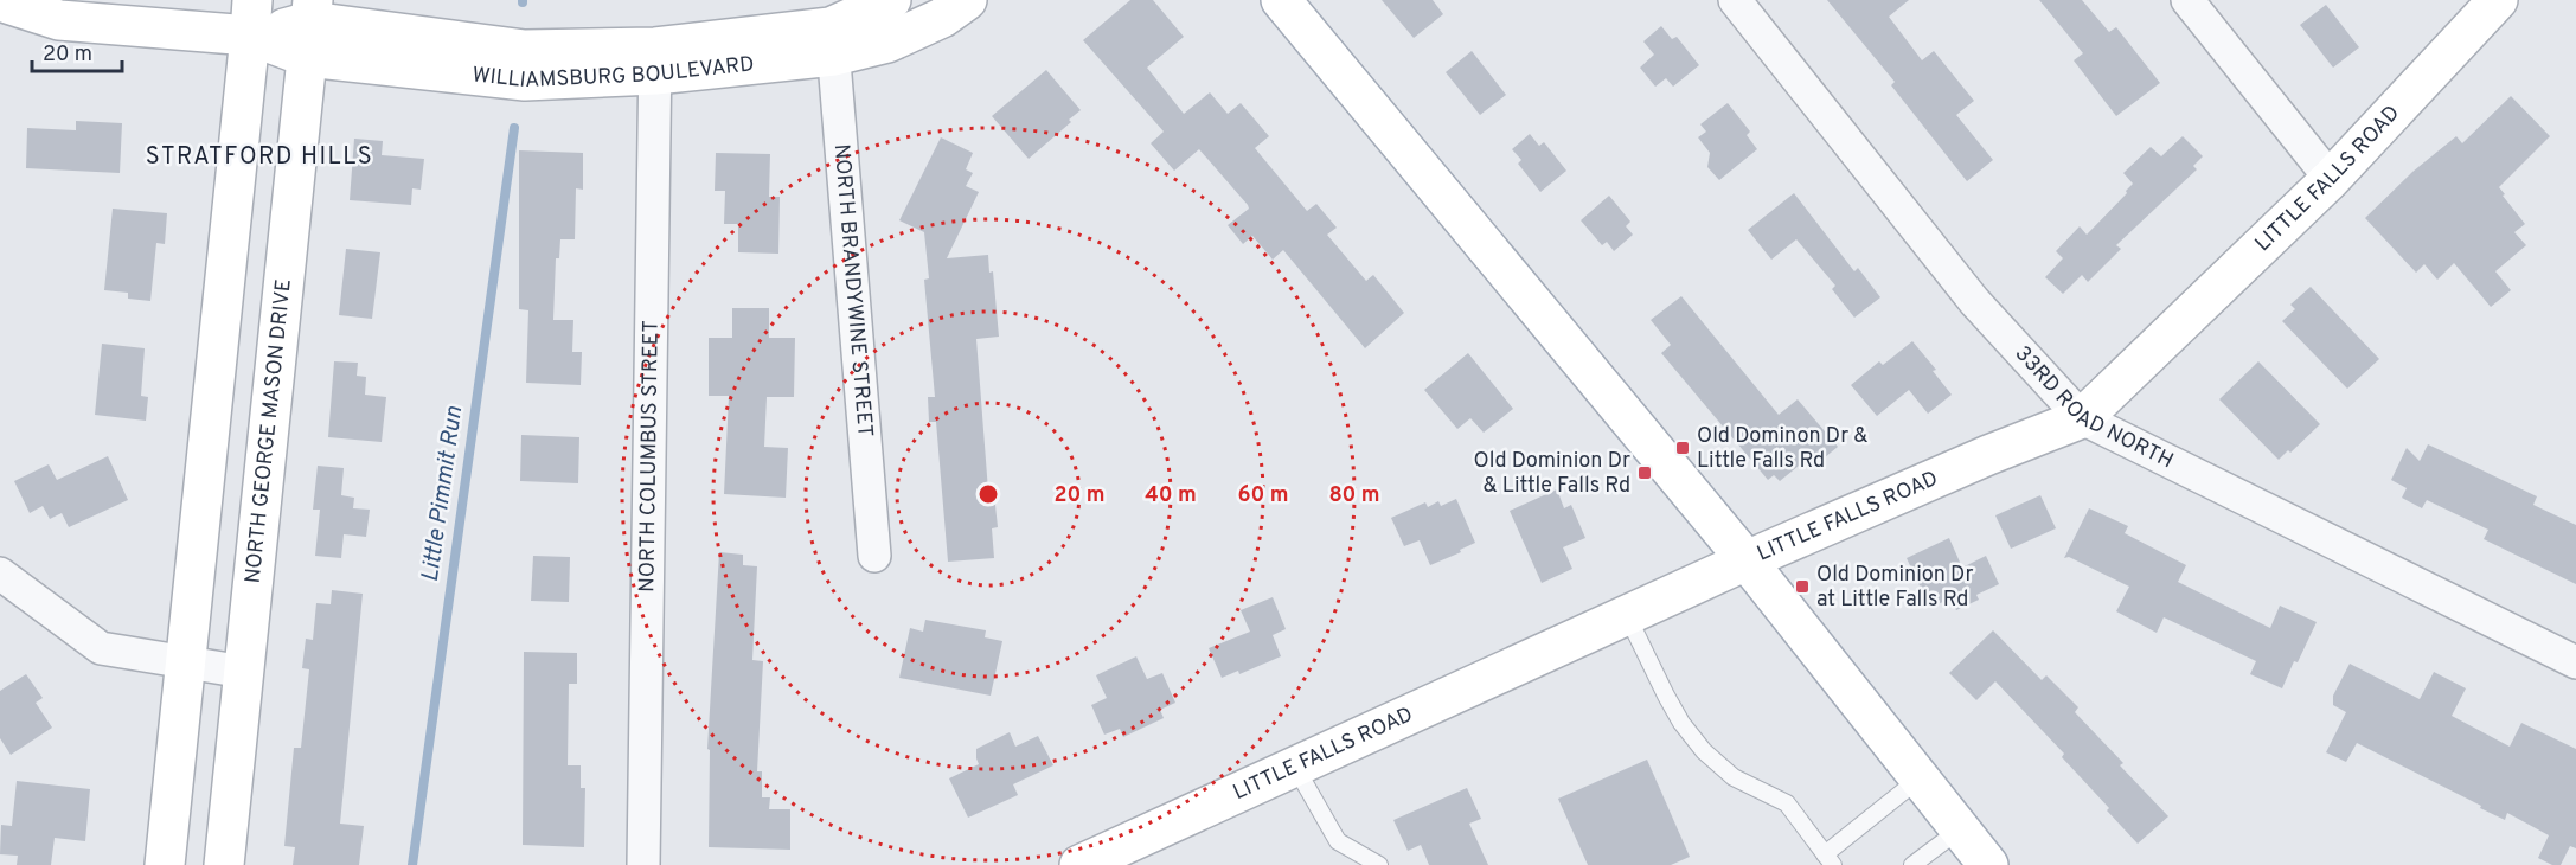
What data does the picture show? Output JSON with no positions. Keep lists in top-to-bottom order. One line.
{"streets":{"street":["WILLIAMSBURG BOULEVARD","LITTLE FALLS ROAD","NORTH BRANDYWINE STREET","33RD ROAD NORTH","NORTH GEORGE MASON DRIVE","NORTH COLUMBUS STREET"]},"crossings":[["WILLIAMSBURG BOULEVARD","NORTH BRANDYWINE STREET"],["WILLIAMSBURG BOULEVARD","NORTH GEORGE MASON DRIVE"],["WILLIAMSBURG BOULEVARD","NORTH COLUMBUS STREET"],["LITTLE FALLS ROAD","33RD ROAD NORTH"]],"districts":["STRATFORD HILLS"],"water":["Little Pimmit Run"],"places":{"transit":["Old Dominon Dr & Little Falls Rd","Old Dominion Dr & Little Falls Rd","Old Dominion Dr at Little Falls Rd"]},"scale_bar":"20 m","rings":["20 m","40 m","60 m","80 m"]}
